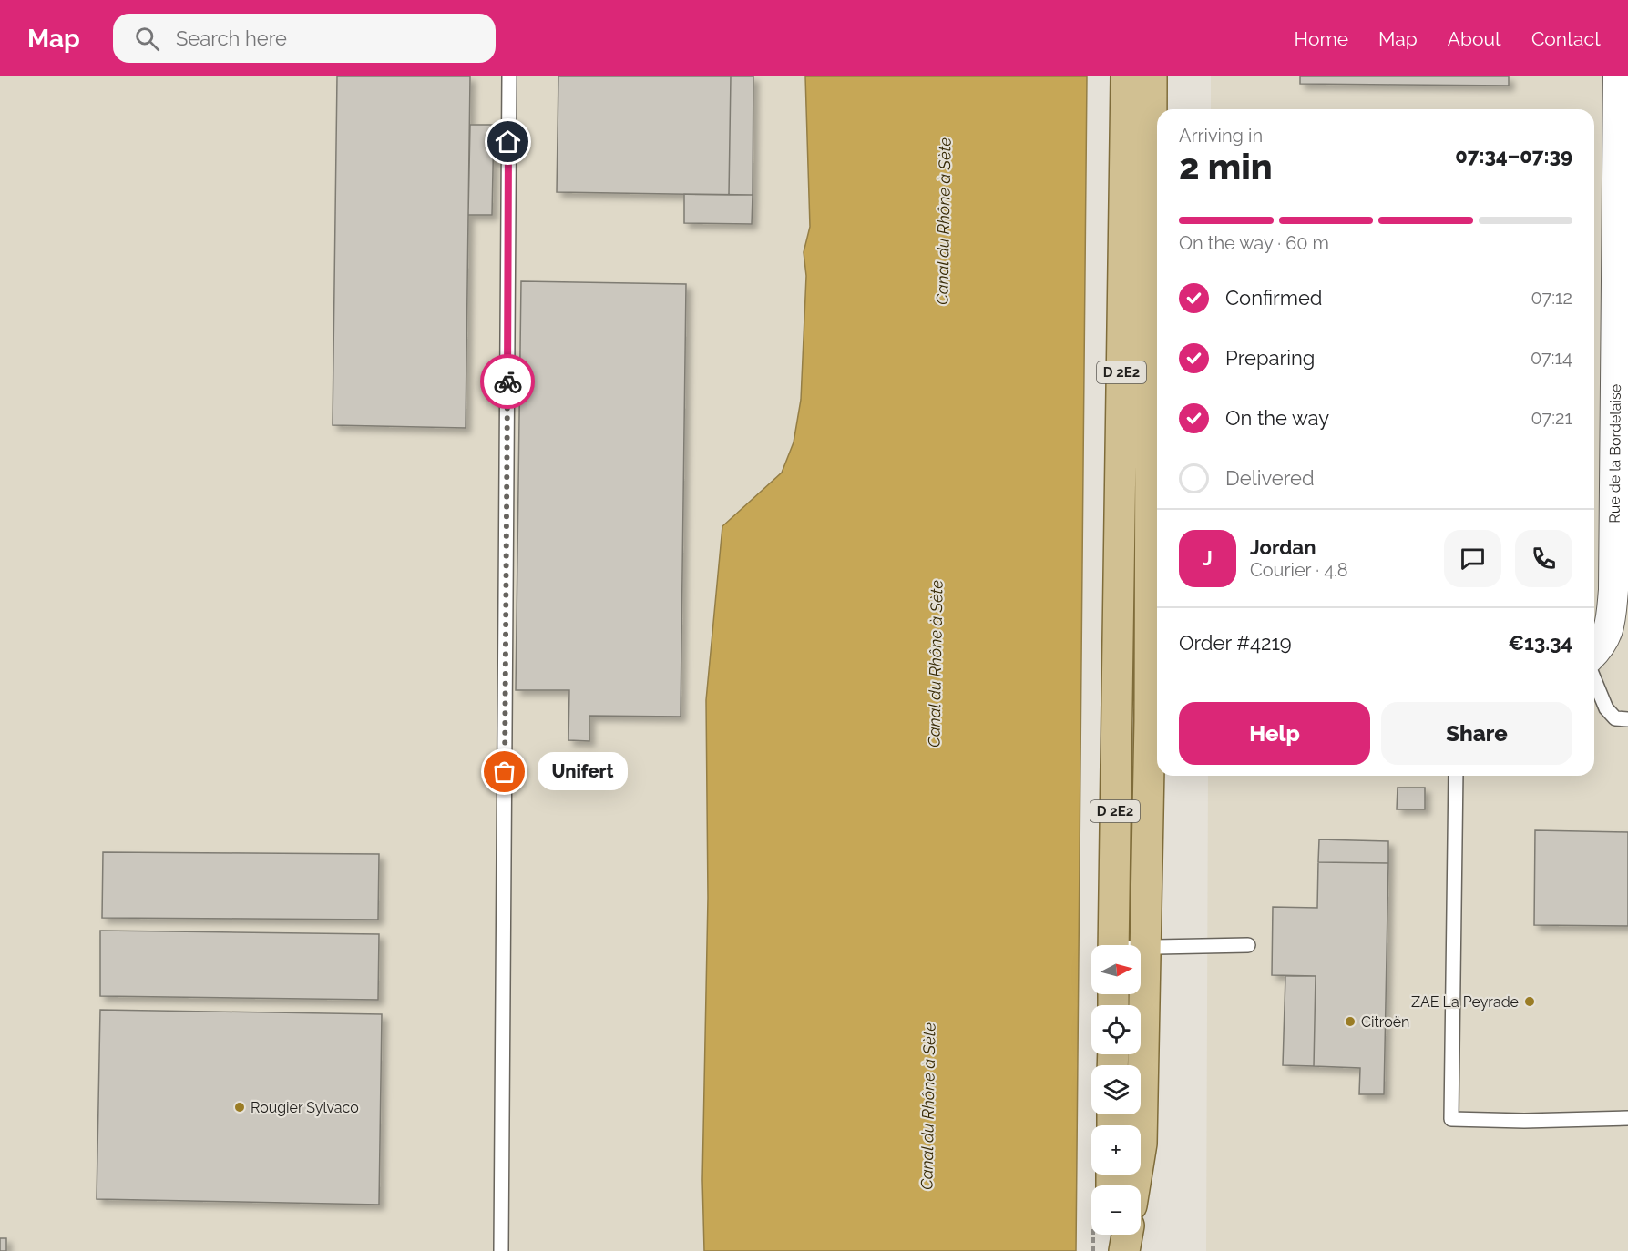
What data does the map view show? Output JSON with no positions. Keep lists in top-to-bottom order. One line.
{"streets":{"main road":["D 2E2"],"street":["Rue de la Bordelaise"]},"water":["Canal du Rhône à Sète"],"places":["Unifert","ZAE La Peyrade","Citroën","Rougier Sylvaco"],"north":"right","page":{"header":"Map","search":"Search here","nav":["Home","Map","About","Contact"],"heading":["2 min","Arriving in","07:34–07:39"],"panel":["Jordan","Courier · 4.8","Order #4219","€13.34"],"bar":"On the way · 60 m","list":[["Confirmed","07:12"],["Preparing","07:14"],["On the way","07:21"],"Delivered"],"round":"J","buttons":["Help","Share"],"bubble":"Unifert","map_buttons":["+","−"]}}
